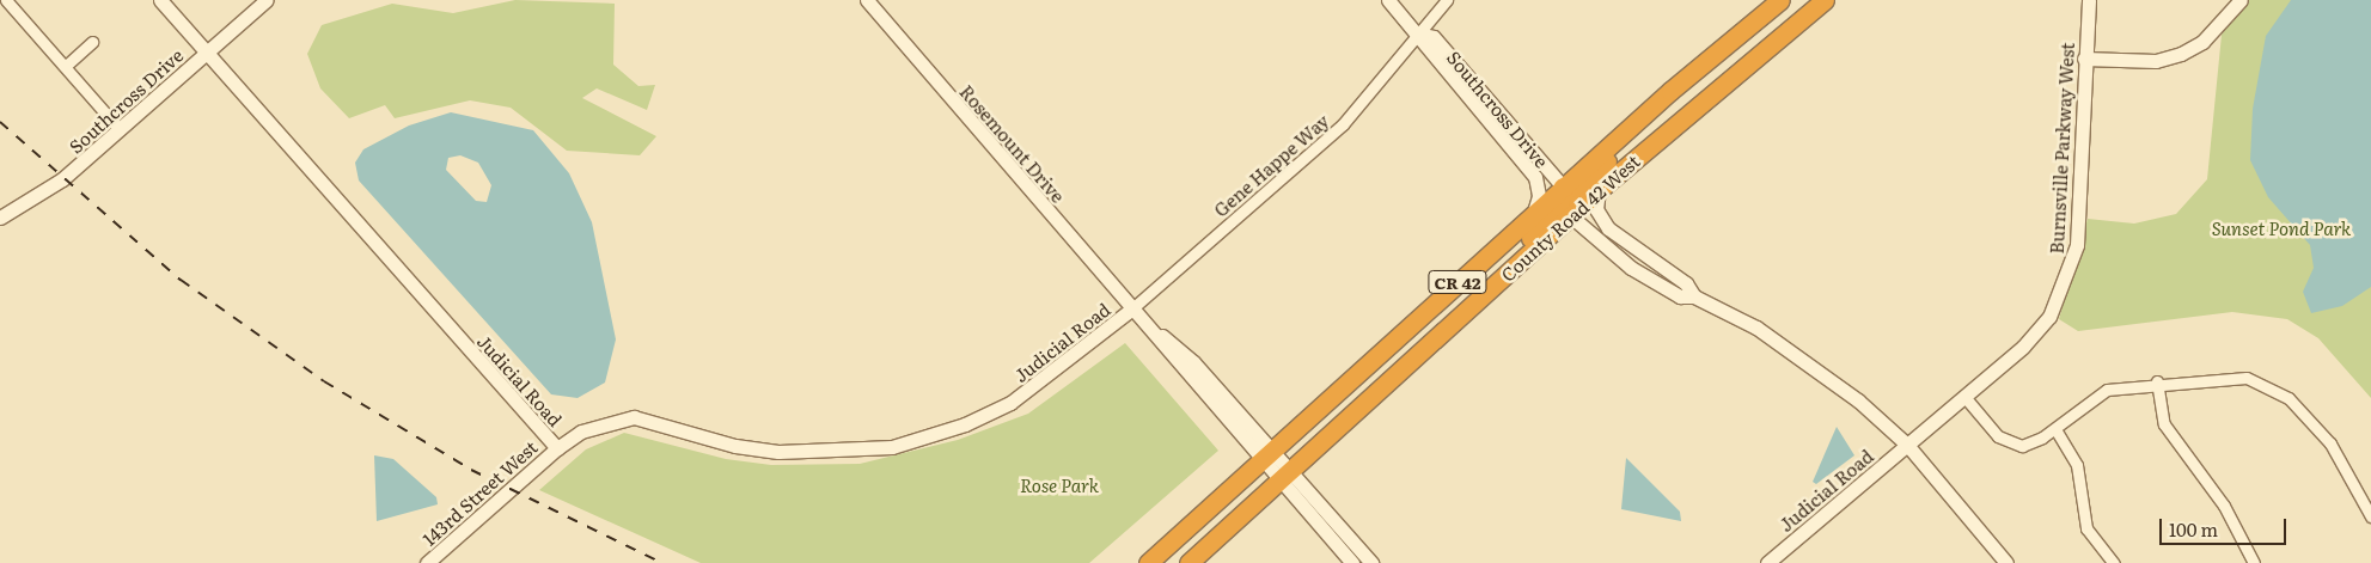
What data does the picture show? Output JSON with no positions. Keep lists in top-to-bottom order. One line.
{"streets":{"highway":["County Road 42 West","CR 42"],"street":["Southcross Drive","Rosemount Drive","Burnsville Parkway West","Gene Happe Way","Judicial Road","143rd Street West"]},"crossings":[["Southcross Drive","Gene Happe Way"],["Southcross Drive","County Road 42 West"],["Southcross Drive","Judicial Road"],["Rosemount Drive","Gene Happe Way"],["Rosemount Drive","County Road 42 West"],["Rosemount Drive","Judicial Road"],["Burnsville Parkway West","Judicial Road"],["Gene Happe Way","Judicial Road"],["Judicial Road","143rd Street West"]],"parks":["Sunset Pond Park","Rose Park"],"scale_bar":"100 m"}
